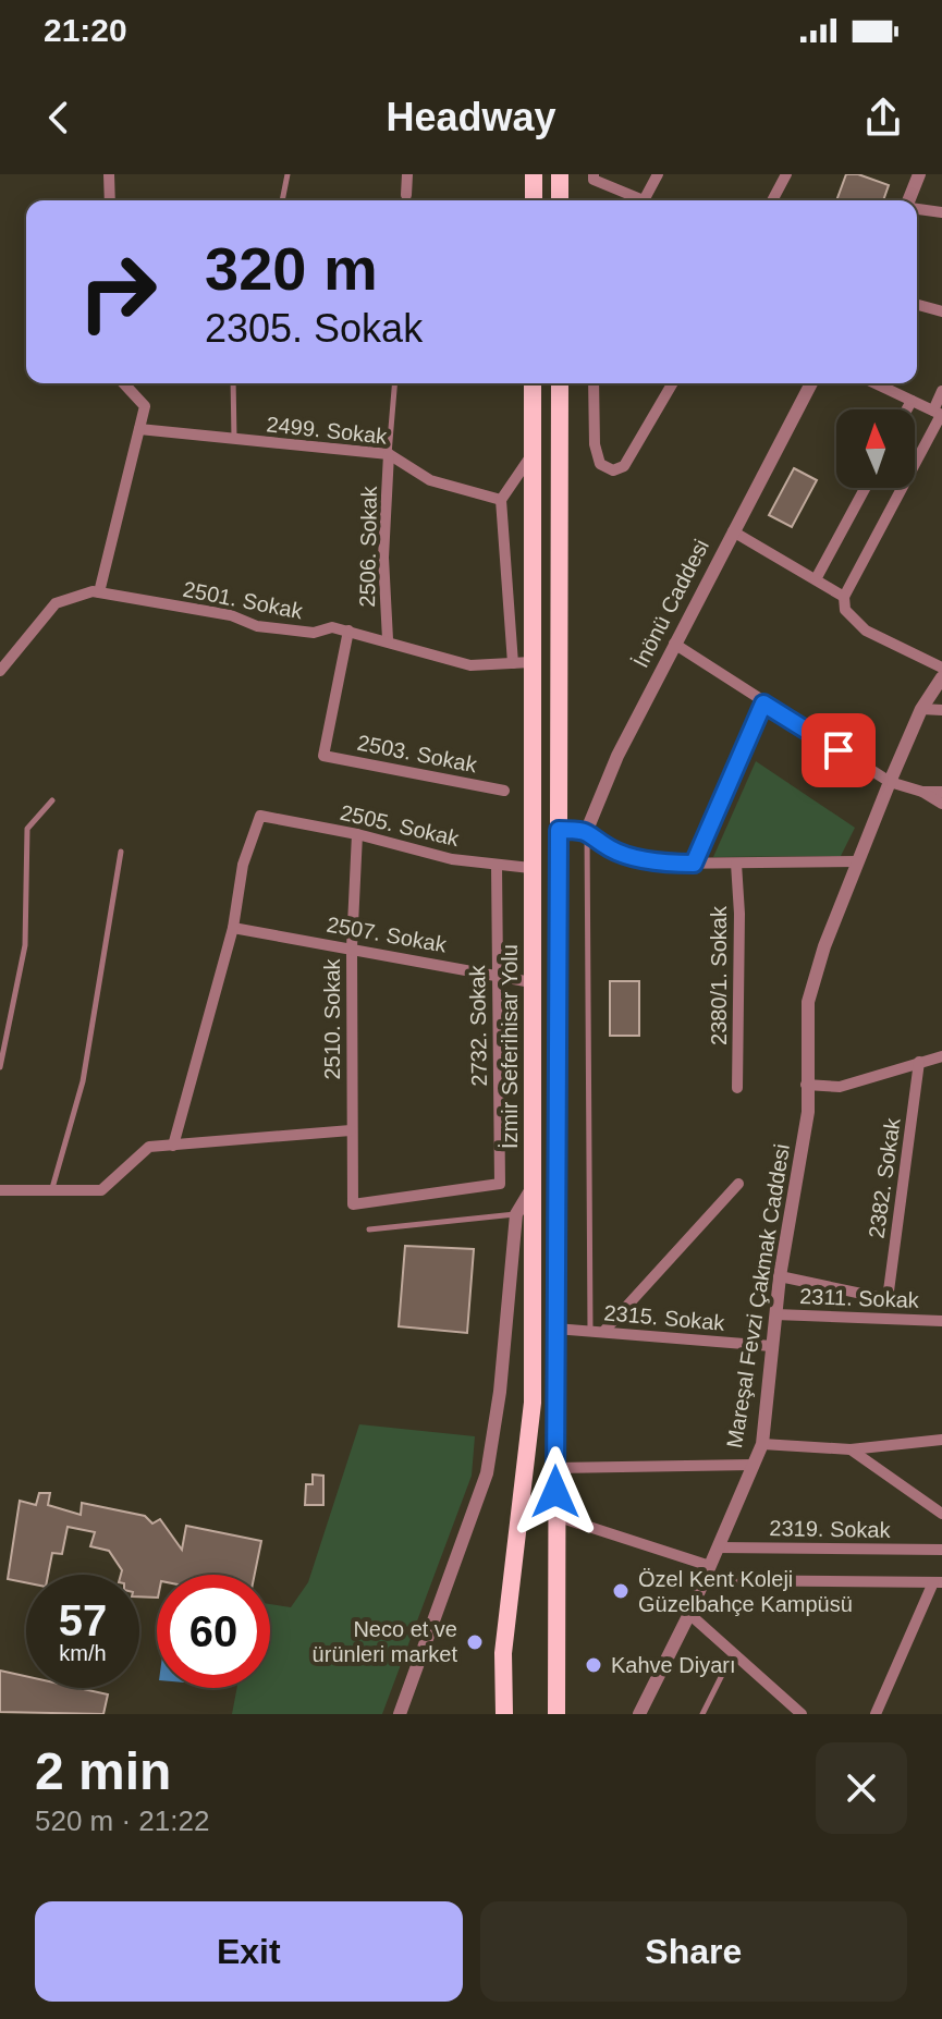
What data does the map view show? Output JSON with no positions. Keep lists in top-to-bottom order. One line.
{"streets":{"main road":["İzmir Seferihisar Yolu"],"street":["2499. Sokak","2506. Sokak","2501. Sokak","İnönü Caddesi","2503. Sokak","2505. Sokak","2507. Sokak","2380/1. Sokak","2510. Sokak","2732. Sokak","2382. Sokak","Mareşal Fevzi Çakmak Caddesi","2311. Sokak","2315. Sokak","2319. Sokak"]},"crossings":[["2499. Sokak","2506. Sokak"],["2506. Sokak","2501. Sokak"],["2501. Sokak","2503. Sokak"],["2501. Sokak","İzmir Seferihisar Yolu"],["2505. Sokak","2507. Sokak"],["2505. Sokak","2510. Sokak"],["2505. Sokak","2732. Sokak"],["2505. Sokak","İzmir Seferihisar Yolu"],["2507. Sokak","2510. Sokak"],["2507. Sokak","2732. Sokak"],["2507. Sokak","İzmir Seferihisar Yolu"],["2510. Sokak","2732. Sokak"],["2382. Sokak","2311. Sokak"],["Mareşal Fevzi Çakmak Caddesi","2311. Sokak"],["Mareşal Fevzi Çakmak Caddesi","2315. Sokak"],["Mareşal Fevzi Çakmak Caddesi","2319. Sokak"]],"places":["Özel Kent Koleji Güzelbahçe Kampüsü","Neco et ve ürünleri market","Kahve Diyarı"],"north":"top","page":{"status":"21:20","header":"Headway","turn":["320 m","2305. Sokak"],"speed":"57 km/h","limit":"60","heading":["2 min","520 m · 21:22"],"buttons":["Exit","Share"]}}
